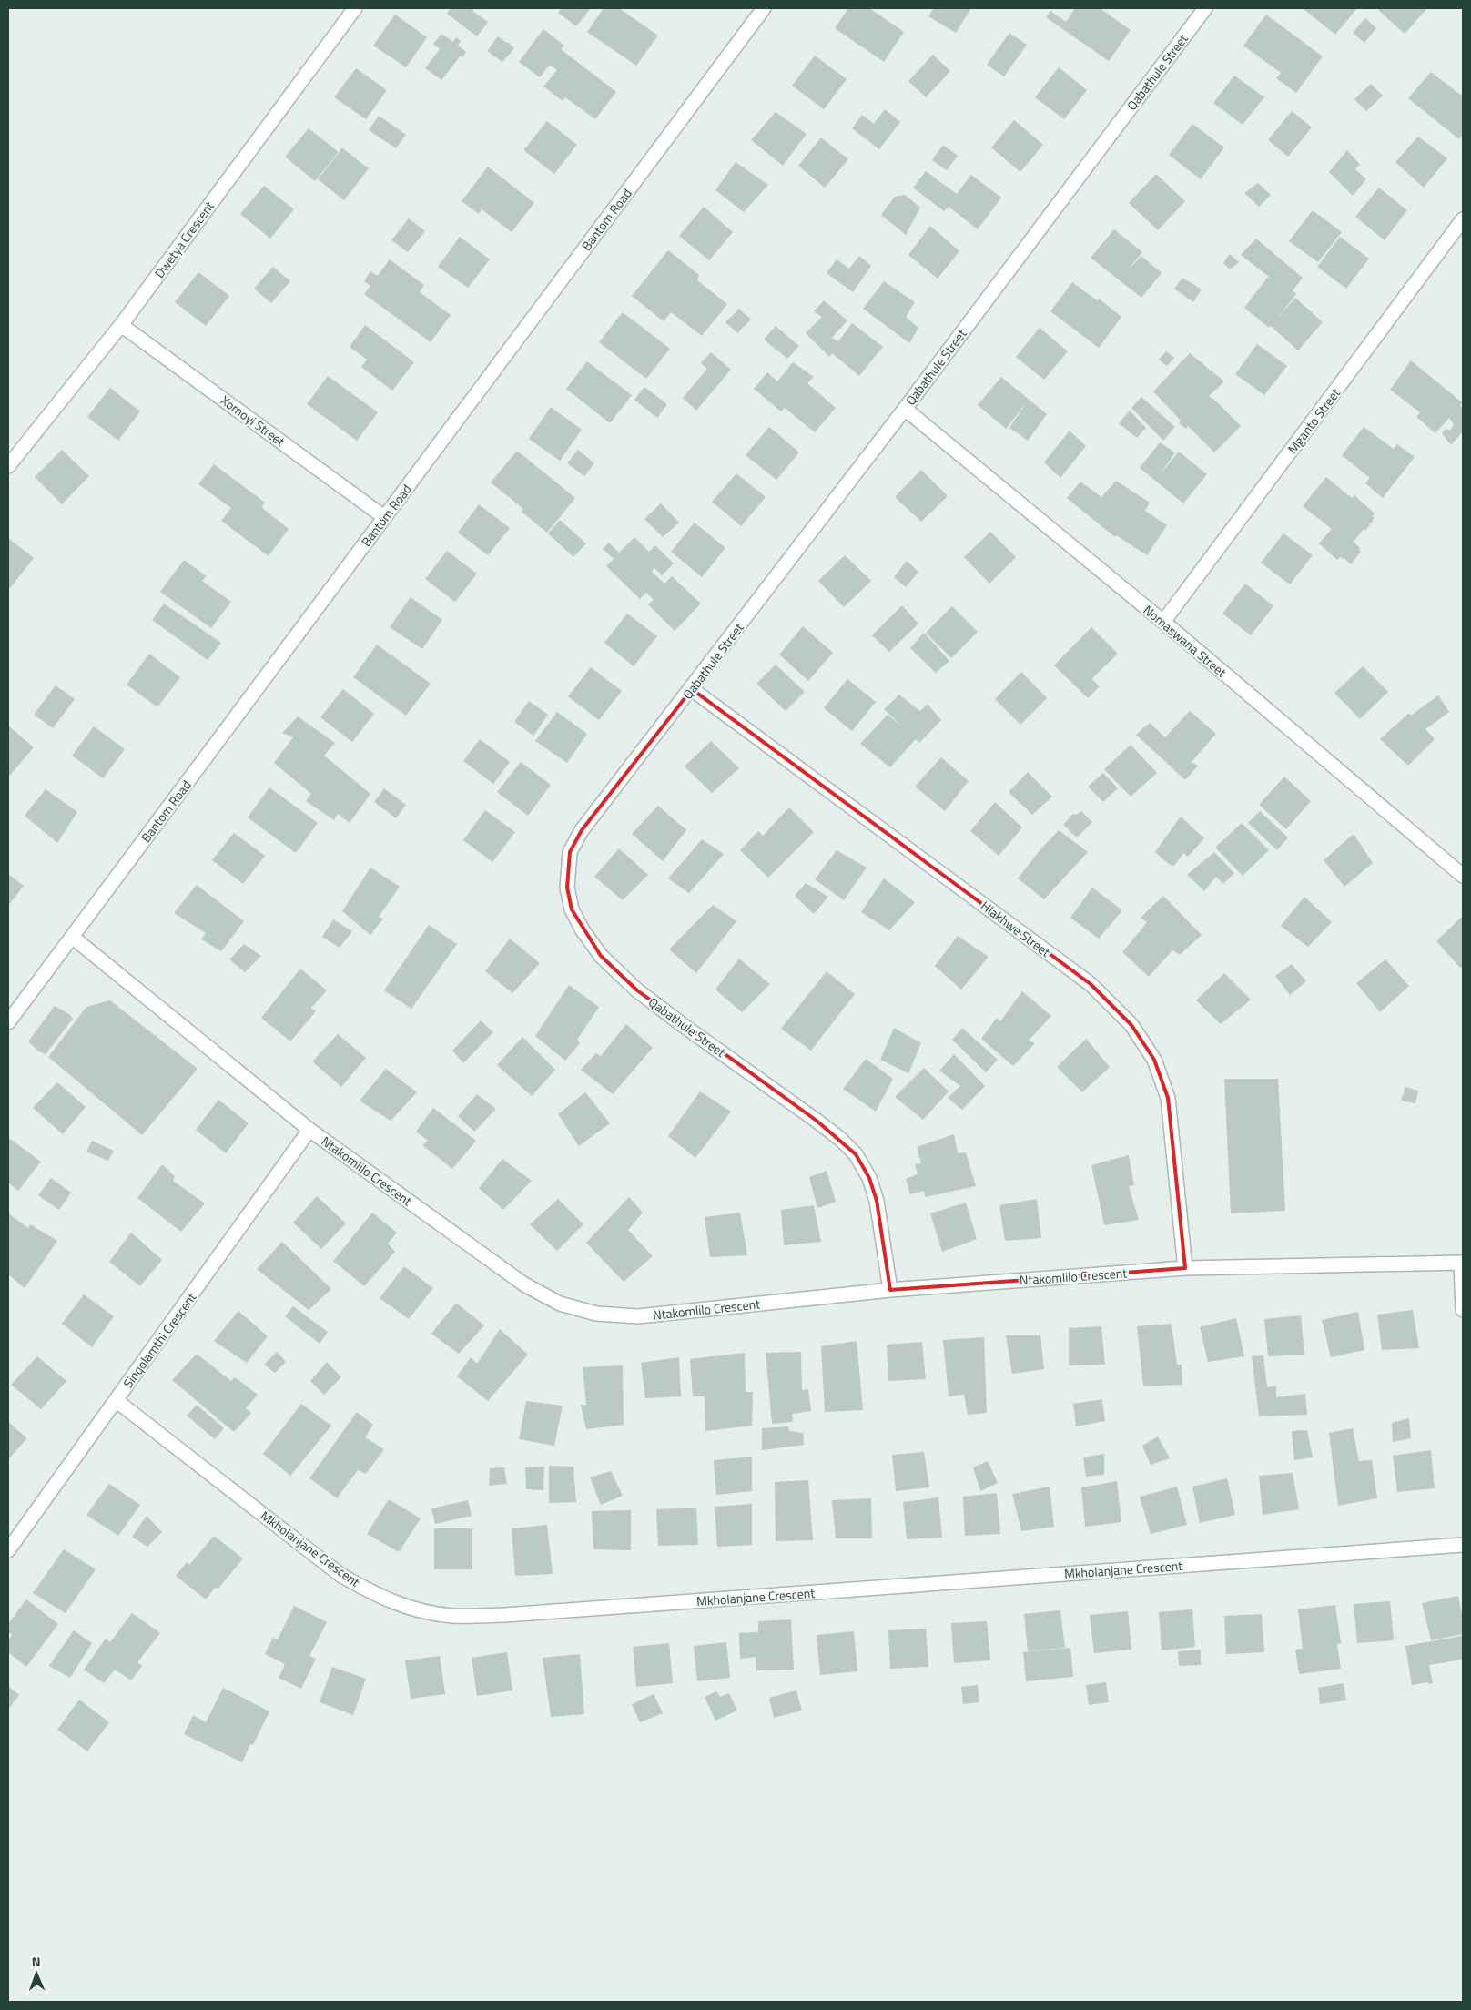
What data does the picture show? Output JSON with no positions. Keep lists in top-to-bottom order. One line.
{"streets":{"street":["Qabathule Street","Bantom Road","Dwetya Crescent","Xomoyi Street","Mganto Street","Nomaswana Street","Hlakhwe Street","Ntakomlilo Crescent","Sinqolamthi Crescent","Mkholanjane Crescent"]},"crossings":[["Qabathule Street","Nomaswana Street"],["Qabathule Street","Hlakhwe Street"],["Qabathule Street","Ntakomlilo Crescent"],["Bantom Road","Xomoyi Street"],["Bantom Road","Ntakomlilo Crescent"],["Dwetya Crescent","Xomoyi Street"],["Mganto Street","Nomaswana Street"],["Hlakhwe Street","Ntakomlilo Crescent"],["Ntakomlilo Crescent","Sinqolamthi Crescent"],["Sinqolamthi Crescent","Mkholanjane Crescent"]],"north":"top"}
